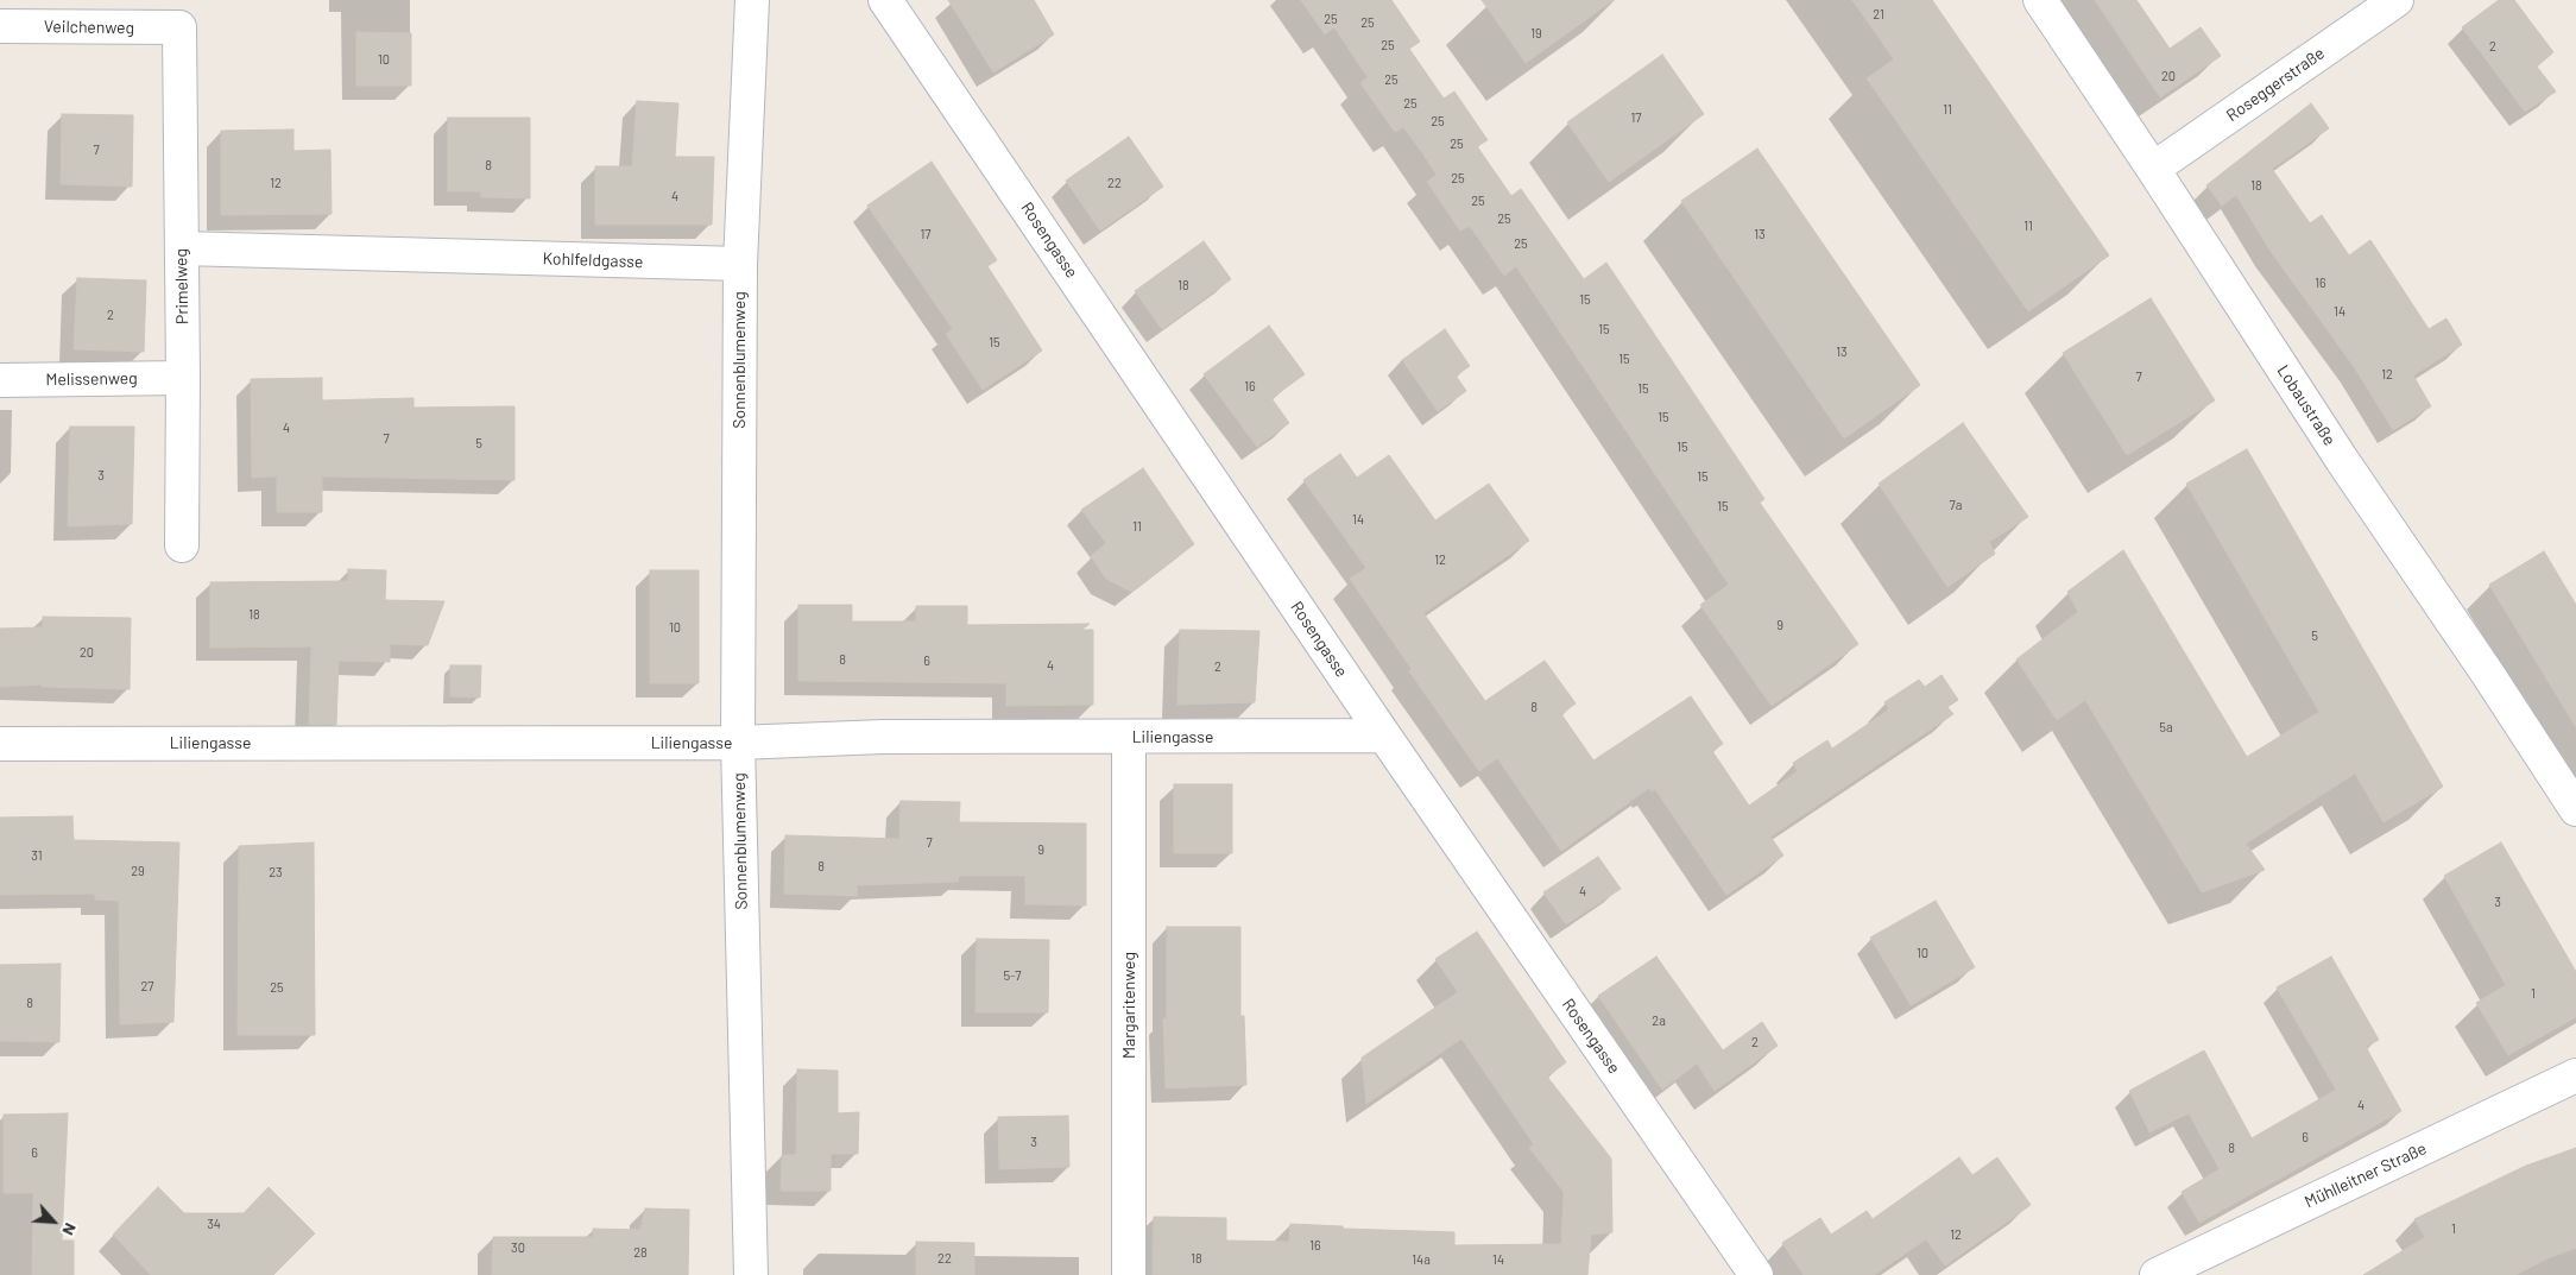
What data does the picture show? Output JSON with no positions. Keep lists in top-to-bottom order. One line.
{"streets":{"street":["Veilchenweg","Roseggerstraße","Rosengasse","Kohlfeldgasse","Primelweg","Sonnenblumenweg","Melissenweg","Lobaustraße","Liliengasse","Margaritenweg","Mühlleitner Straße"]},"crossings":[["Veilchenweg","Primelweg"],["Roseggerstraße","Lobaustraße"],["Rosengasse","Liliengasse"],["Kohlfeldgasse","Primelweg"],["Kohlfeldgasse","Sonnenblumenweg"],["Primelweg","Melissenweg"],["Sonnenblumenweg","Liliengasse"],["Liliengasse","Margaritenweg"]],"house_numbers":["21","25","25","19","25","2","10","20","25","25","11","17","25","25","7","8","25","12","22","18","4","25","25","11","17","13","25","16","18","15","14","2","15","15","13","15","12","7","16","15","15","4","7","5","15","3","15","7a","15","14","11","12","18","9","10","5","20","8","6","4","2","8","5a","7","9","31","8","29","23","4","3","10","5-7","27","25","1","8","2a","2","4","6","3","8","6","34","1","12","16","30","28","22","18","14a","14"],"north":"bottom right"}
